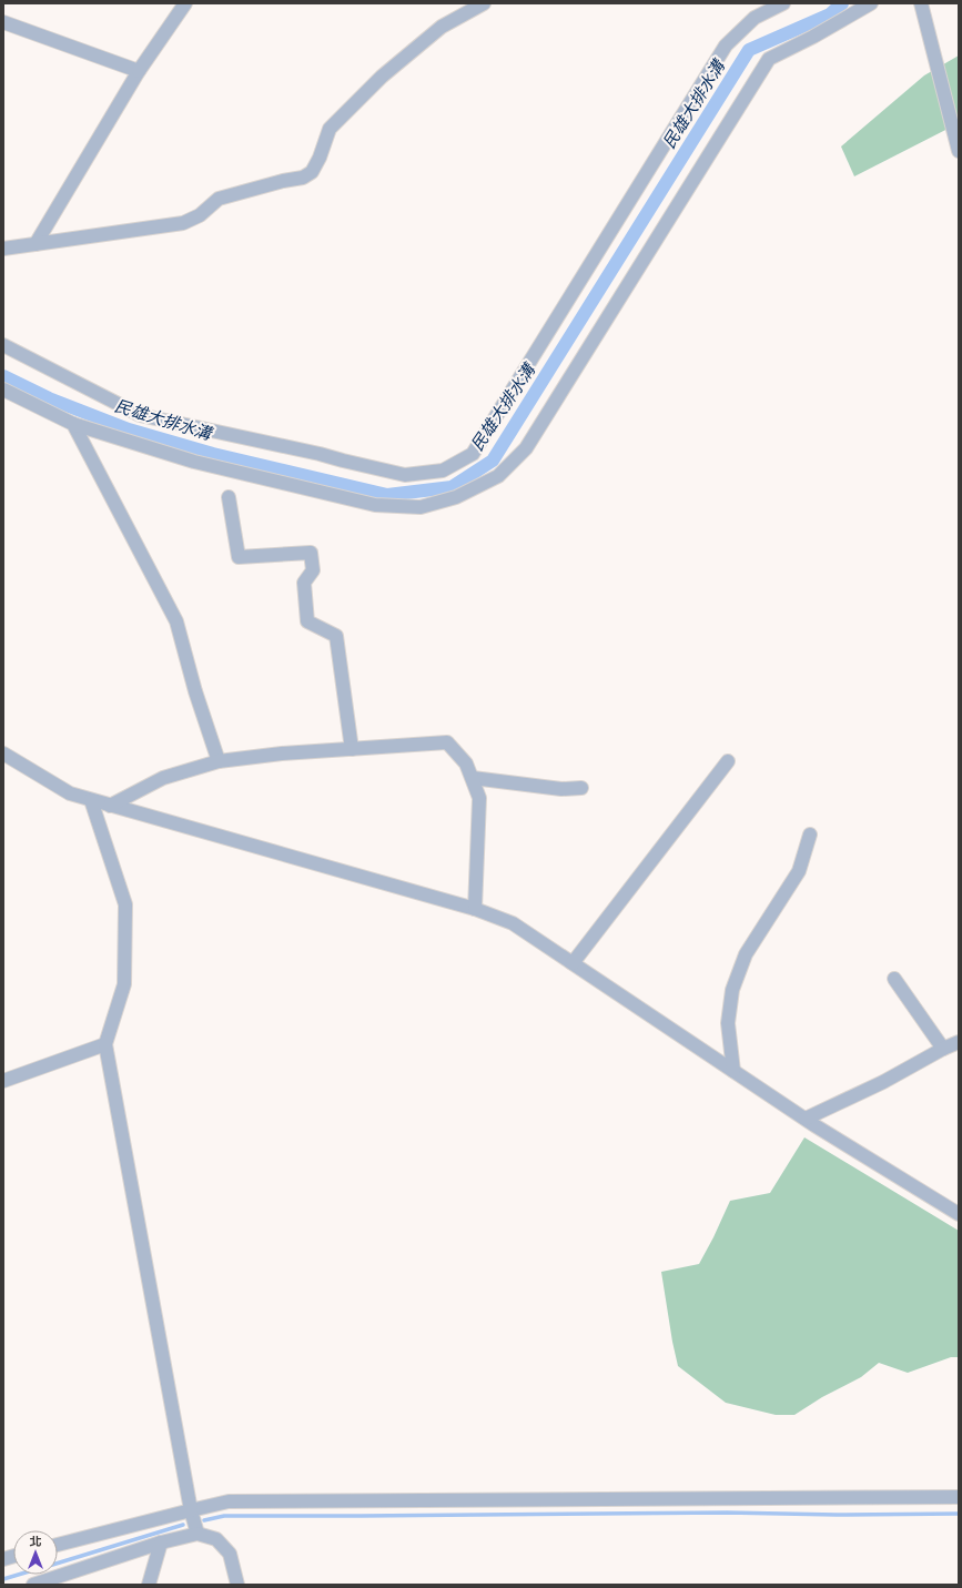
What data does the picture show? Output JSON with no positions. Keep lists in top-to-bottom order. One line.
{"water":["民雄大排水溝"],"north":"top"}
